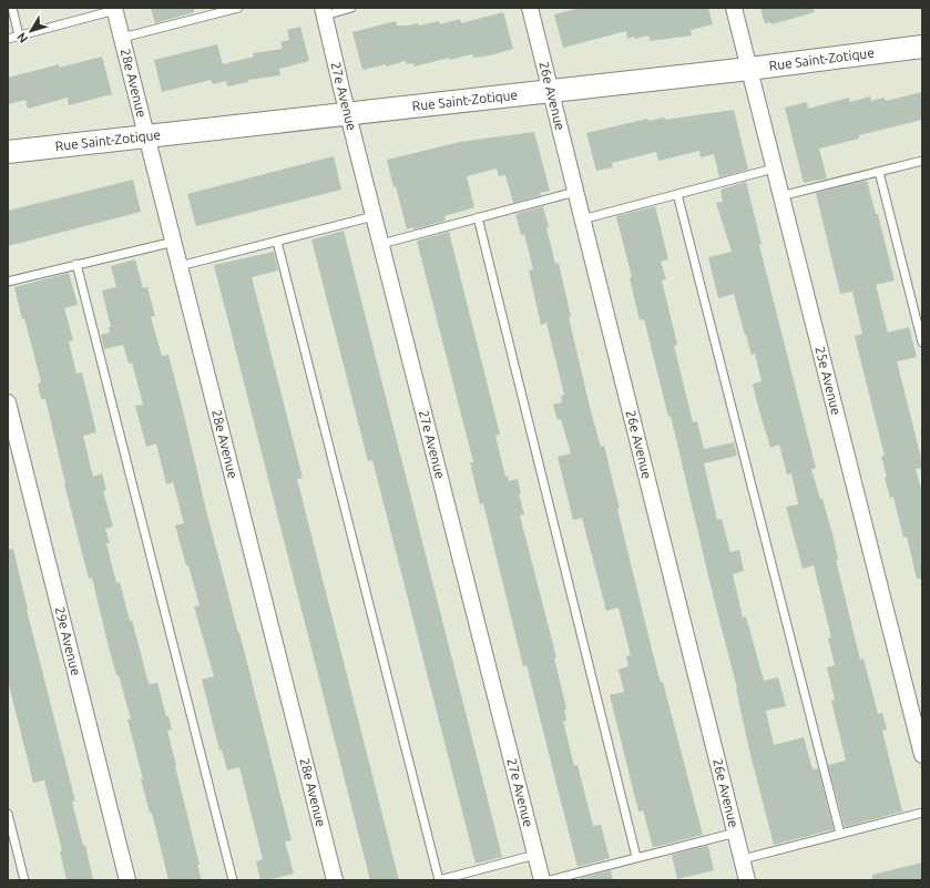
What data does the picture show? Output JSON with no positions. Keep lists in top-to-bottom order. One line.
{"streets":{"street":["Rue Saint-Zotique","28e Avenue","26e Avenue","27e Avenue","25e Avenue","29e Avenue"]},"crossings":[["Rue Saint-Zotique","28e Avenue"],["Rue Saint-Zotique","26e Avenue"],["Rue Saint-Zotique","27e Avenue"],["Rue Saint-Zotique","25e Avenue"]],"north":"bottom left"}
